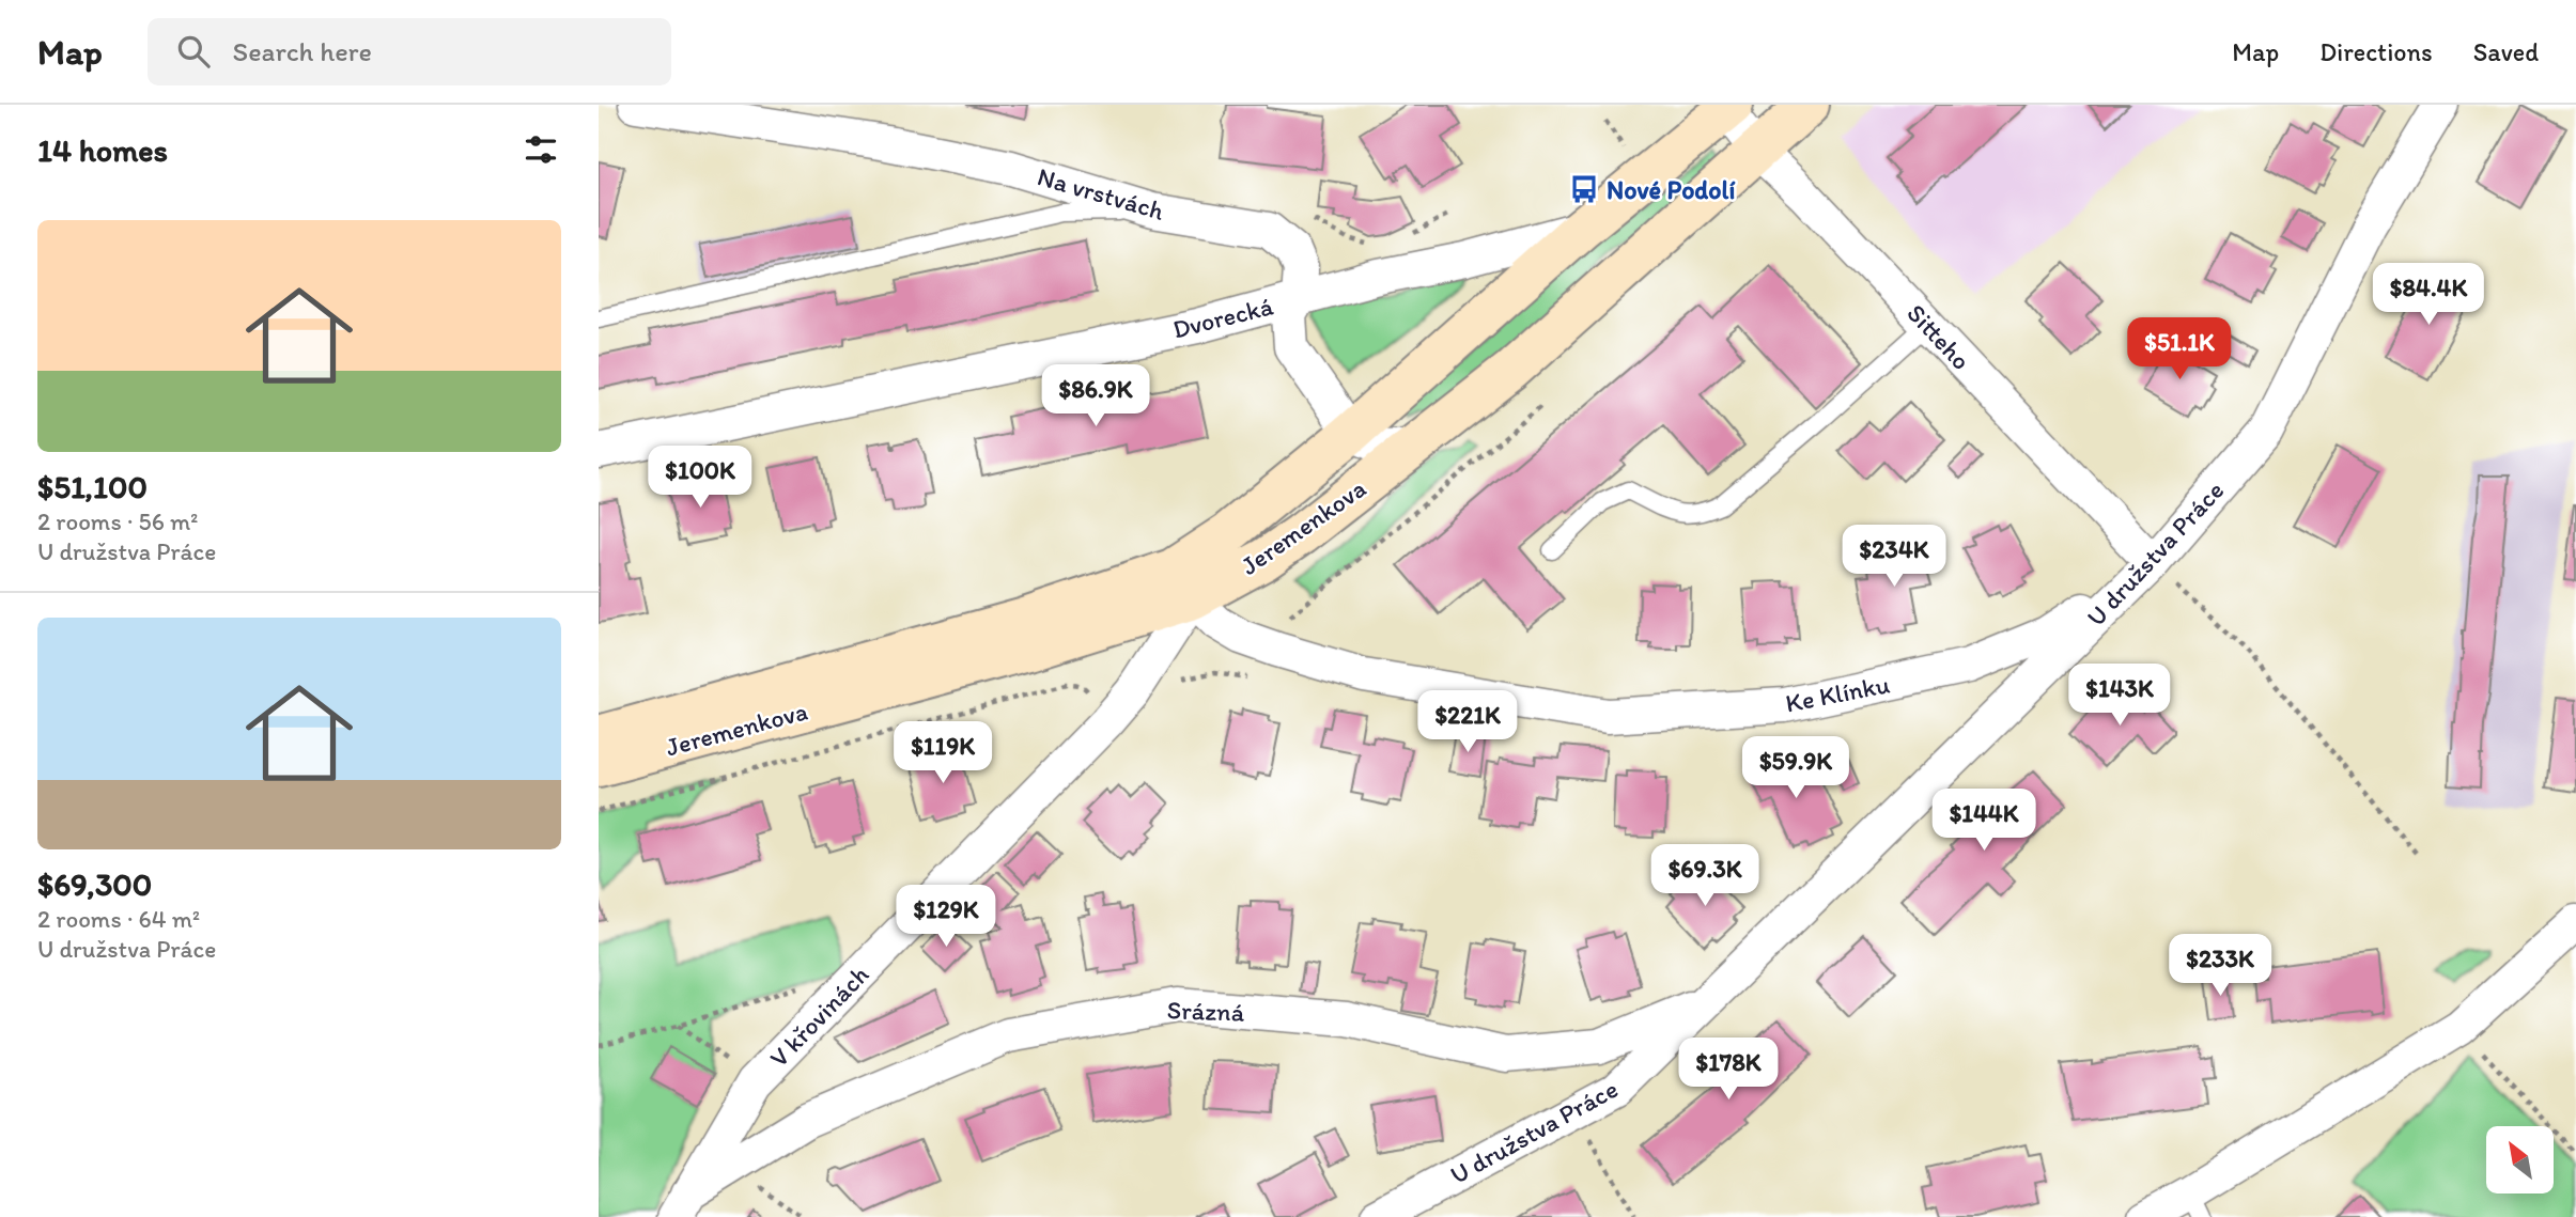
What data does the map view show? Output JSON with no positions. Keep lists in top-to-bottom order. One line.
{"streets":{"street":["Na vrstvách","Dvorecká","Sitteho","Jeremenkova","U družstva Práce","Ke Klínku","Srázná","V křovinách"]},"crossings":[["Na vrstvách","Dvorecká"],["Na vrstvách","Jeremenkova"],["Dvorecká","Jeremenkova"],["Sitteho","Jeremenkova"],["Sitteho","U družstva Práce"],["Sitteho","Ke Klínku"],["Jeremenkova","Ke Klínku"],["Jeremenkova","V křovinách"],["U družstva Práce","Ke Klínku"],["U družstva Práce","Srázná"],["Ke Klínku","V křovinách"],["Srázná","V křovinách"]],"places":{"bus stop":["Nové Podolí"]},"north":"top left","page":{"header":"Map","search":"Search here","nav":["Map","Directions","Saved"],"heading":"14 homes","list":[{"name":"$51,100","note":"2 rooms · 56 m² · U družstva Práce"},{"name":"$69,300","note":"2 rooms · 64 m² · U družstva Práce"}],"price":["$84.4K","$51.1K","$86.9K","$100K","$234K","$143K","$221K","$119K","$59.9K","$144K","$69.3K","$129K","$233K","$178K"]}}
